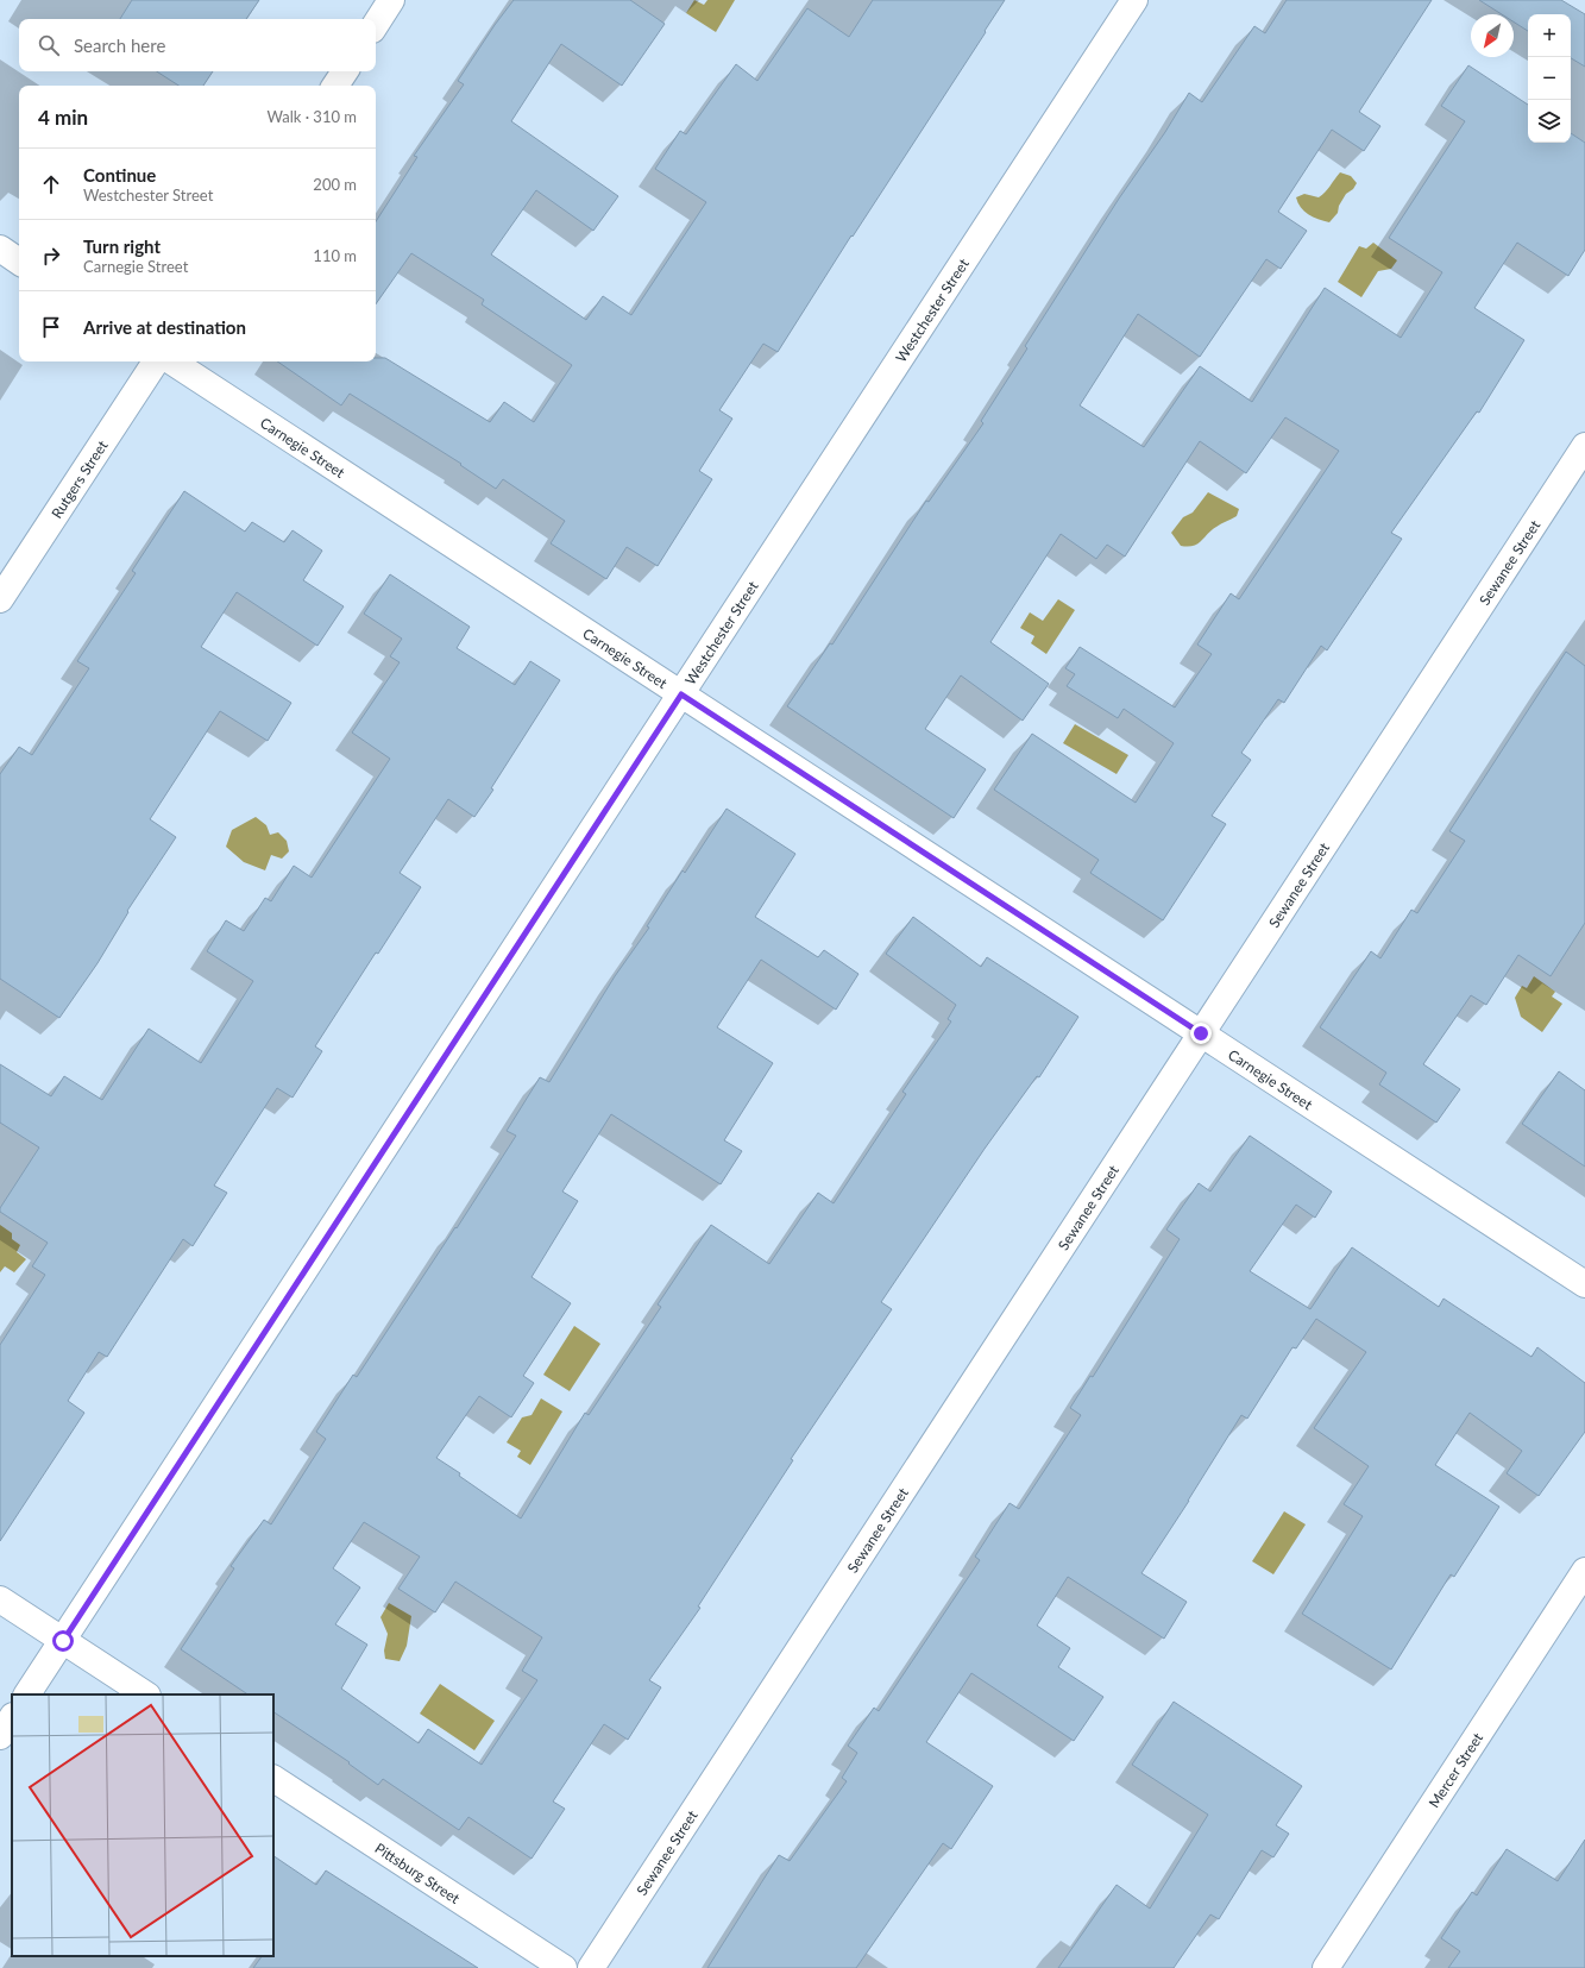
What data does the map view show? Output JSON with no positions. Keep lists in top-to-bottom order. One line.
{"streets":{"street":["Westchester Street","Carnegie Street","Rutgers Street","Sewanee Street","Mercer Street","Pittsburg Street"]},"crossings":[["Westchester Street","Carnegie Street"],["Carnegie Street","Sewanee Street"]],"north":"bottom left","page":{"map_buttons":["+","−"],"search":"Search here","heading":["4 min","Walk · 310 m"],"list":[["Continue","Westchester Street","200 m"],["Turn right","Carnegie Street","110 m"],"Arrive at destination"]}}
